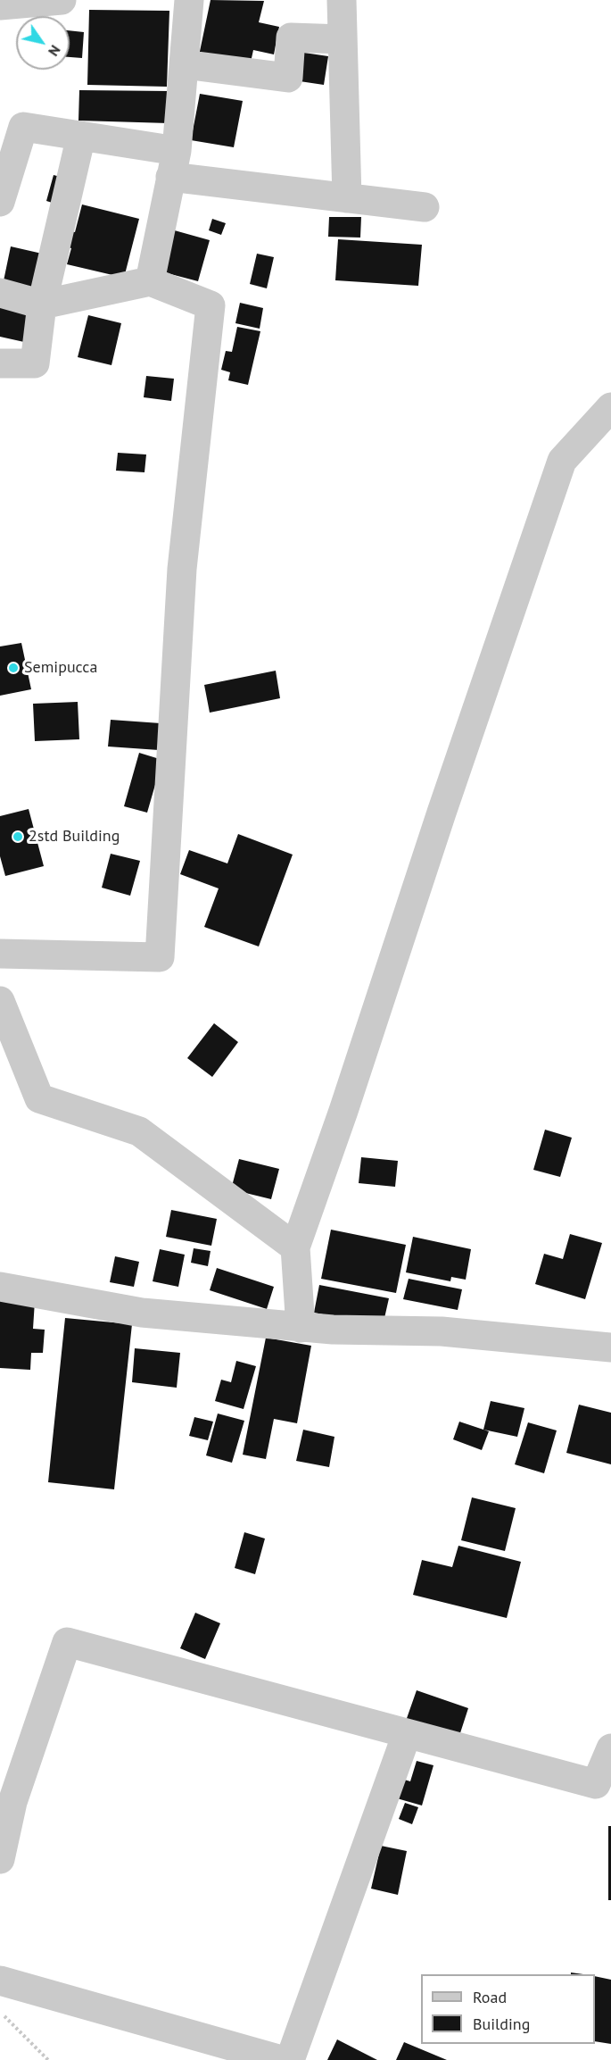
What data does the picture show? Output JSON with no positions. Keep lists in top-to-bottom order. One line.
{"places":["Semipucca","2std Building"],"legend":["Road","Building"],"north":"bottom right"}
